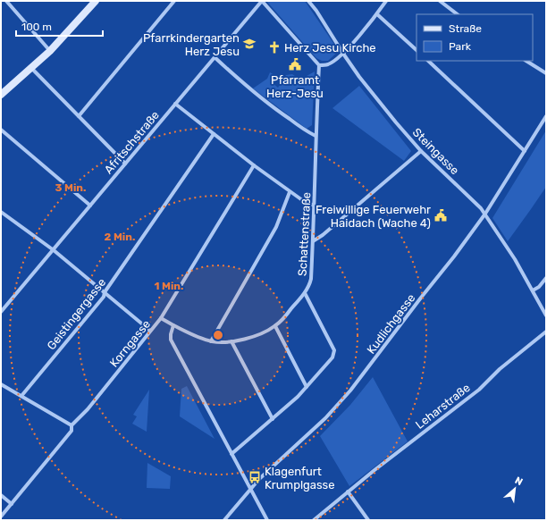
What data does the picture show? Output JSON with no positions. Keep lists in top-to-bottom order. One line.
{"streets":{"street":["Afritschstraße","Steingasse","Schattenstraße","Geistingergasse","Kudlichgasse","Korngasse","Leharstraße"]},"crossings":[["Steingasse","Kudlichgasse"],["Schattenstraße","Korngasse"]],"places":{"school or university":["Pfarrkindergarten Herz Jesu"],"church":["Herz Jesu Kirche"],"public building":["Pfarramt Herz-Jesu","Freiwillige Feuerwehr Haidach (Wache 4)"],"bus stop":["Klagenfurt Krumplgasse"]},"legend":["Straße","Park"],"scale_bar":"100 m","north":"top right","rings":["3 Min.","2 Min.","1 Min."]}
